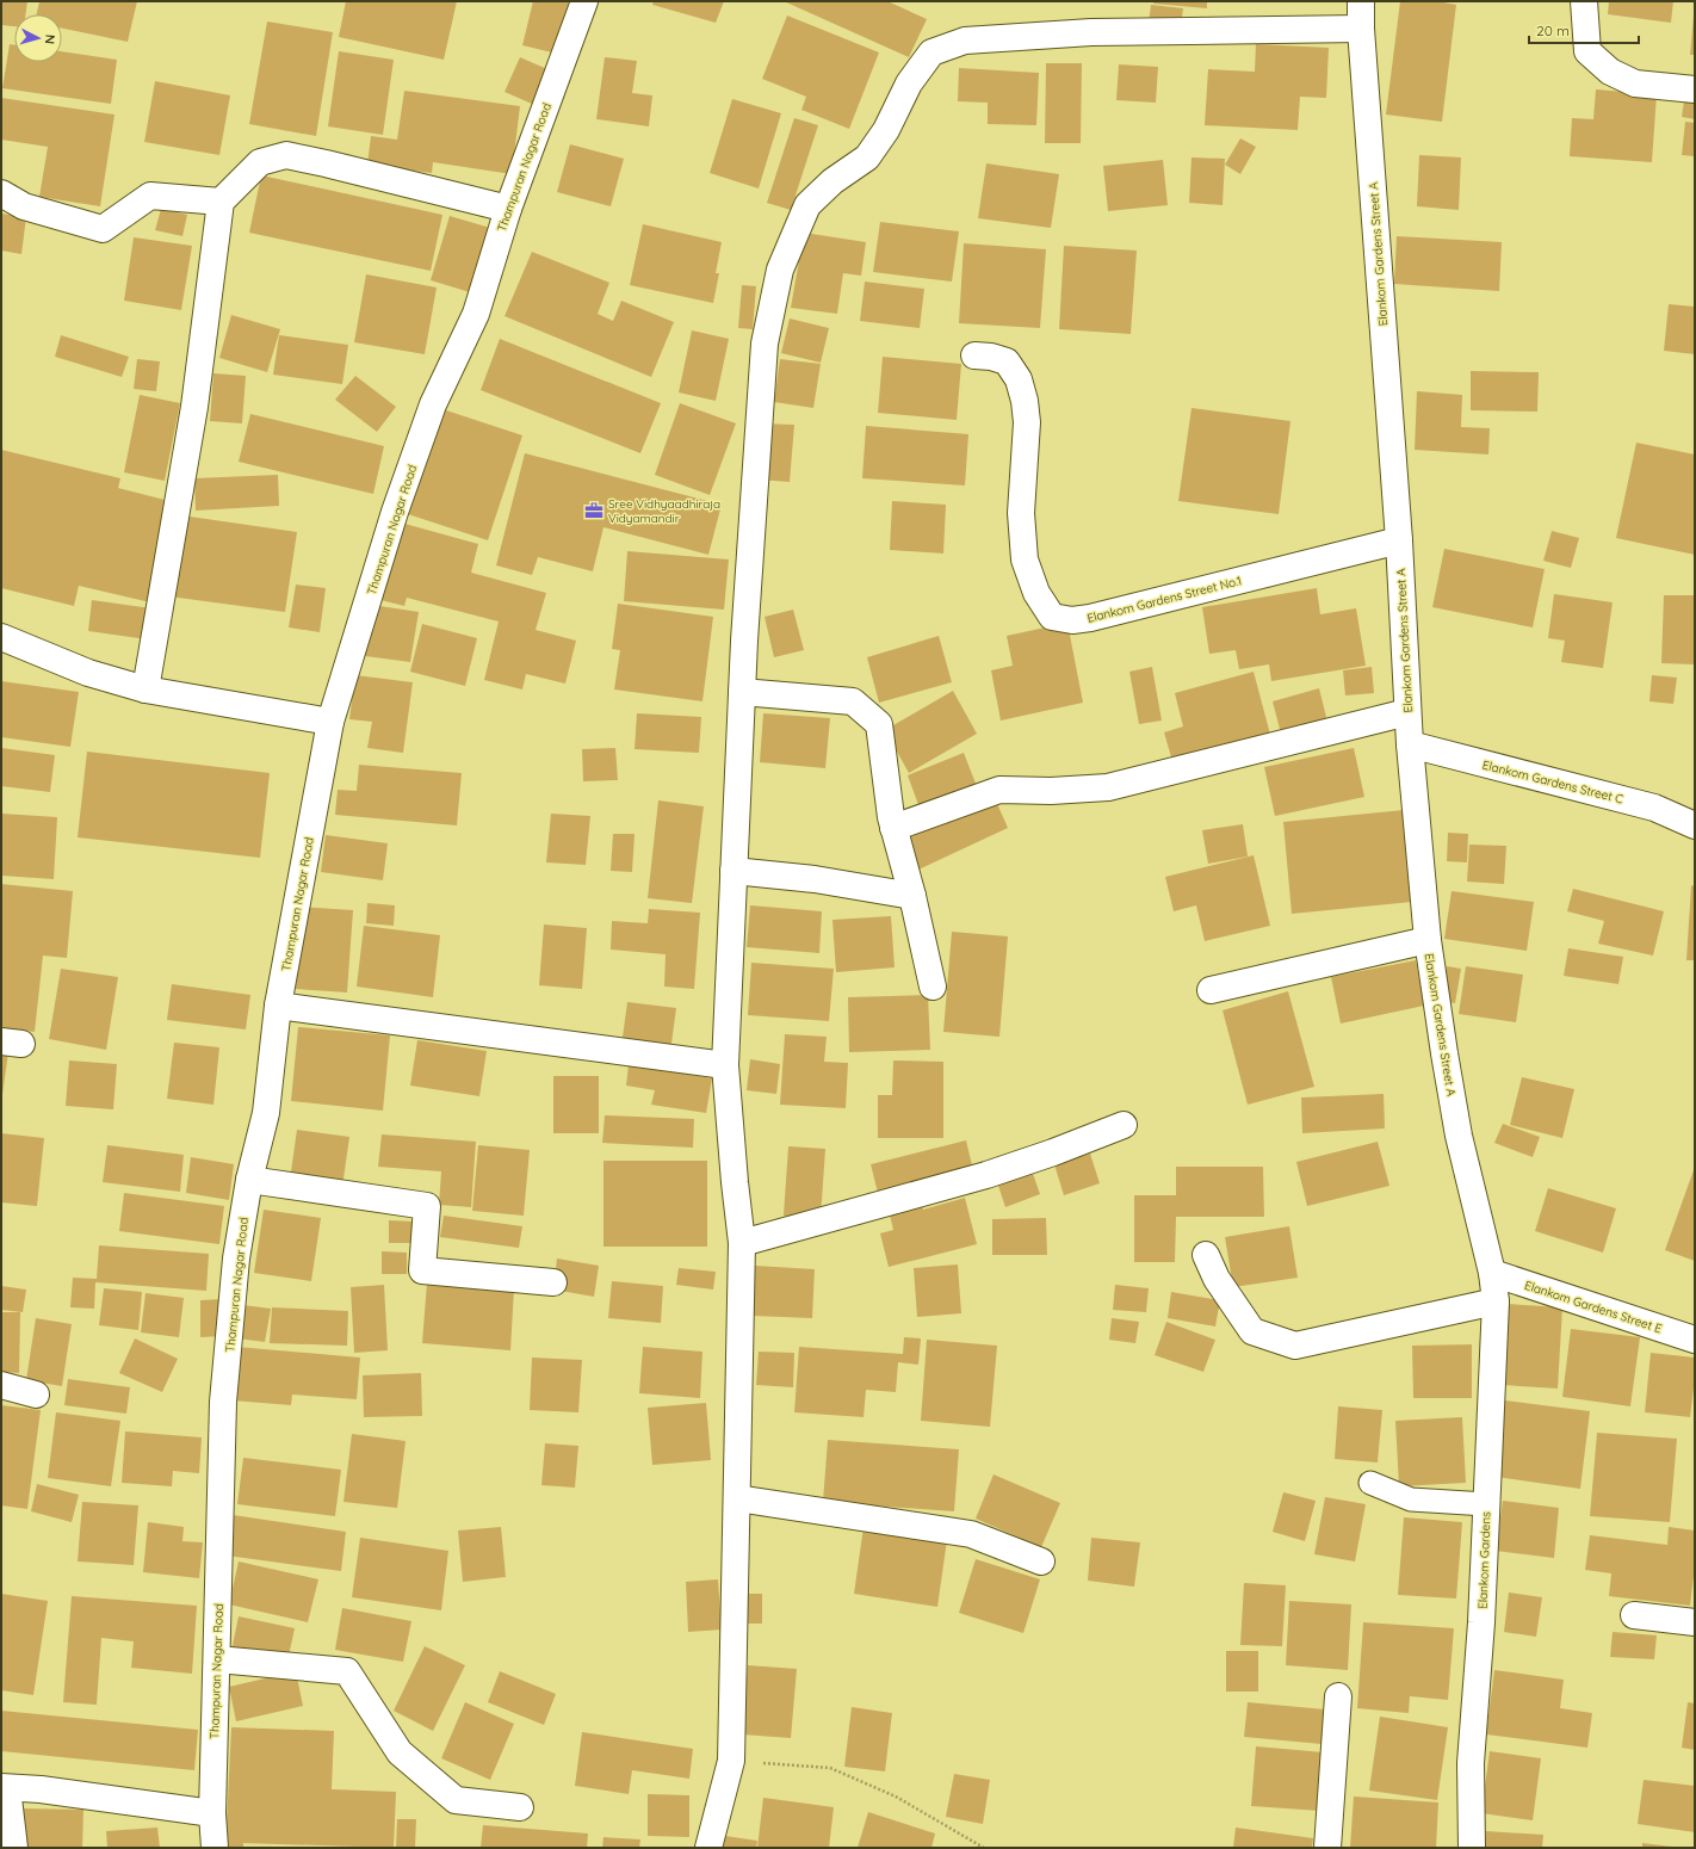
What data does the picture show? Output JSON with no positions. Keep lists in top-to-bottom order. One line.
{"streets":{"street":["Thampuran Nagar Road","Elankom Gardens Street A","Elankom Gardens Street No.1","Elankom Gardens Street C","Elankom Gardens Street E","Elankom Gardens"]},"crossings":[["Elankom Gardens Street A","Elankom Gardens Street No.1"],["Elankom Gardens Street A","Elankom Gardens Street C"],["Elankom Gardens Street A","Elankom Gardens Street E"],["Elankom Gardens Street A","Elankom Gardens"],["Elankom Gardens Street E","Elankom Gardens"]],"places":{"office":["Sree Vidhyaadhiraja Vidyamandir"]},"scale_bar":"20 m","north":"right"}
